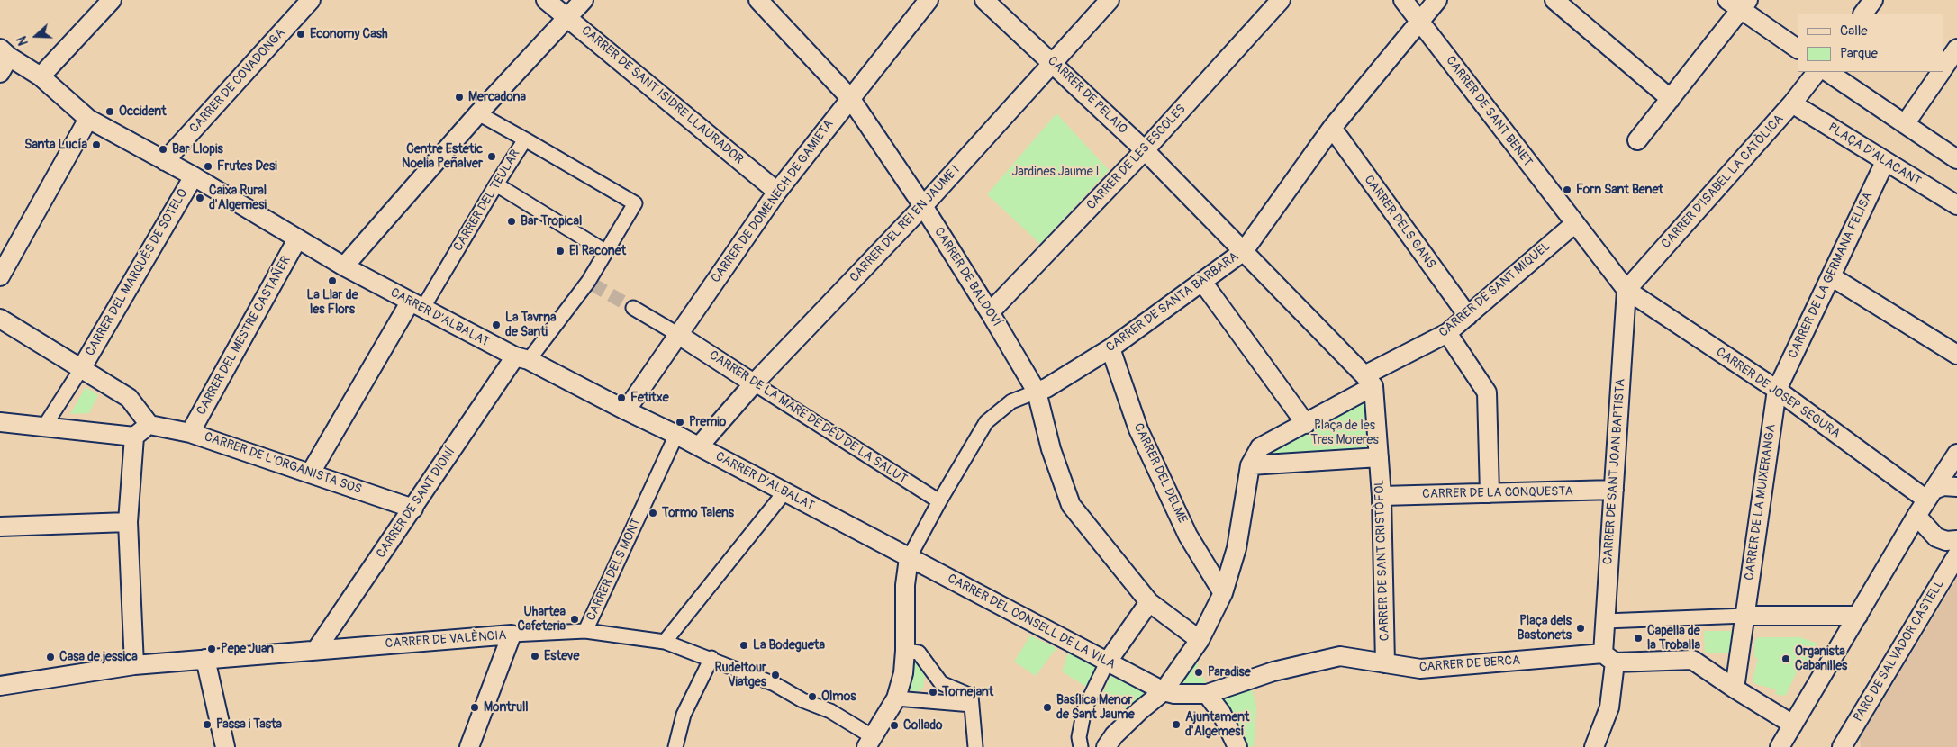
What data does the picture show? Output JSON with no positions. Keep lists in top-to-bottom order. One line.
{"streets":{"street":["CARRER DE COVADONGA","CARRER DE SANT ISIDRE LLAURADOR","CARRER DE PELAIO","CARRER DE SANT BENET","PLAÇA D'ALACANT","CARRER DE LES ESCOLES","CARRER D'ISABEL LA CATÒLICA","CARRER DEL TEULAR","CARRER DE DOMÈNECH DE GAMIETA","CARRER DELS GANS","CARRER DEL REI EN JAUME I","CARRER DEL MARQUÈS DE SOTELO","CARRER DE LA GERMANA FELISA","CARRER DE BALDOVÍ","CARRER DE SANT MIQUEL","CARRER DE SANTA BÀRBARA","CARRER D'ALBALAT","CARRER DEL MESTRE CASTAÑER","CARRER DE JOSEP SEGURA","CARRER DE LA MARE DE DÉU DE LA SALUT","CARRER DE L'ORGANISTA SOS","CARRER DE SANT JOAN BAPTISTA","CARRER DEL DELME","CARRER DE LA CONQUESTA","CARRER DE LA MUIXERANGA","CARRER DE SANT DIONÍ","CARRER DE SANT CRISTÒFOL","CARRER DELS MONT","CARRER DEL CONSELL DE LA VILA","CARRER DE VALÈNCIA","PARC DE SALVADOR CASTELL","CARRER DE BERCA"]},"crossings":[["CARRER DE COVADONGA","CARRER D'ALBALAT"],["CARRER DE SANT ISIDRE LLAURADOR","CARRER DE DOMÈNECH DE GAMIETA"],["CARRER DE PELAIO","CARRER DE LES ESCOLES"],["CARRER DE PELAIO","CARRER DEL REI EN JAUME I"],["CARRER DE PELAIO","CARRER DE SANT MIQUEL"],["CARRER DE PELAIO","CARRER DE SANTA BÀRBARA"],["CARRER DE SANT BENET","CARRER D'ISABEL LA CATÒLICA"],["CARRER DE SANT BENET","CARRER DE SANT MIQUEL"],["CARRER DE SANT BENET","CARRER DE SANTA BÀRBARA"],["CARRER DE SANT BENET","CARRER DE JOSEP SEGURA"],["CARRER DE SANT BENET","CARRER DE SANT JOAN BAPTISTA"],["PLAÇA D'ALACANT","CARRER D'ISABEL LA CATÒLICA"],["PLAÇA D'ALACANT","CARRER DE LA GERMANA FELISA"],["CARRER DE LES ESCOLES","CARRER DE BALDOVÍ"],["CARRER D'ISABEL LA CATÒLICA","CARRER DE JOSEP SEGURA"],["CARRER D'ISABEL LA CATÒLICA","CARRER DE SANT JOAN BAPTISTA"],["CARRER DEL TEULAR","CARRER D'ALBALAT"],["CARRER DE DOMÈNECH DE GAMIETA","CARRER DE BALDOVÍ"],["CARRER DE DOMÈNECH DE GAMIETA","CARRER D'ALBALAT"],["CARRER DE DOMÈNECH DE GAMIETA","CARRER DE LA MARE DE DÉU DE LA SALUT"],["CARRER DELS GANS","CARRER DE SANT MIQUEL"],["CARRER DELS GANS","CARRER DE SANTA BÀRBARA"],["CARRER DEL REI EN JAUME I","CARRER DE BALDOVÍ"],["CARRER DEL REI EN JAUME I","CARRER D'ALBALAT"],["CARRER DEL REI EN JAUME I","CARRER DE LA MARE DE DÉU DE LA SALUT"],["CARRER DEL MARQUÈS DE SOTELO","CARRER D'ALBALAT"],["CARRER DE LA GERMANA FELISA","CARRER DE JOSEP SEGURA"],["CARRER DE LA GERMANA FELISA","CARRER DE LA MUIXERANGA"],["CARRER DE BALDOVÍ","CARRER DE SANTA BÀRBARA"],["CARRER DE SANTA BÀRBARA","CARRER D'ALBALAT"],["CARRER DE SANTA BÀRBARA","CARRER DE LA MARE DE DÉU DE LA SALUT"],["CARRER DE SANTA BÀRBARA","CARRER DEL DELME"],["CARRER DE SANTA BÀRBARA","CARRER DEL CONSELL DE LA VILA"],["CARRER D'ALBALAT","CARRER DEL MESTRE CASTAÑER"],["CARRER D'ALBALAT","CARRER DE SANT DIONÍ"],["CARRER D'ALBALAT","CARRER DELS MONT"],["CARRER D'ALBALAT","CARRER DEL CONSELL DE LA VILA"],["CARRER DEL MESTRE CASTAÑER","CARRER DE L'ORGANISTA SOS"],["CARRER DE JOSEP SEGURA","CARRER DE SANT JOAN BAPTISTA"],["CARRER DE JOSEP SEGURA","CARRER DE LA MUIXERANGA"],["CARRER DE L'ORGANISTA SOS","CARRER DE SANT DIONÍ"],["CARRER DE SANT JOAN BAPTISTA","CARRER DE LA CONQUESTA"],["CARRER DE SANT JOAN BAPTISTA","CARRER DE BERCA"],["CARRER DE LA CONQUESTA","CARRER DE SANT CRISTÒFOL"],["CARRER DE LA MUIXERANGA","CARRER DE BERCA"],["CARRER DE SANT DIONÍ","CARRER DE VALÈNCIA"],["CARRER DE SANT CRISTÒFOL","CARRER DE BERCA"],["CARRER DELS MONT","CARRER DE VALÈNCIA"],["CARRER DEL CONSELL DE LA VILA","CARRER DE BERCA"]],"parks":["Jardines Jaume I","Plaça de les Tres Moreres"],"places":["Economy Cash","Mercadona","Occident","Santa Lucía","Bar Llopis","Centre Estetic Noelia Peñalver","Frutes Desi","Forn Sant Benet","Caixa Rural d'Algemesi","Bar Tropical","El Raconet","La Llar de les Flors","La Tavrna de Santi","Fetitxe","Premio","Tormo Talens","Uhartea Cafeteria","Plaça dels Bastonets","Capella de la Troballa","La Bodegueta","Pepe Juan","Esteve","Casa de jessica","Organista Cabanilles","Paradise","Rudeltour Viatges","Tornejant","Olmos","Montrull","Basílica Menor de Sant Jaume","Passa i Tasta","Ajuntament d'Algemesí","Collado"],"legend":["Calle","Parque"],"north":"left"}
